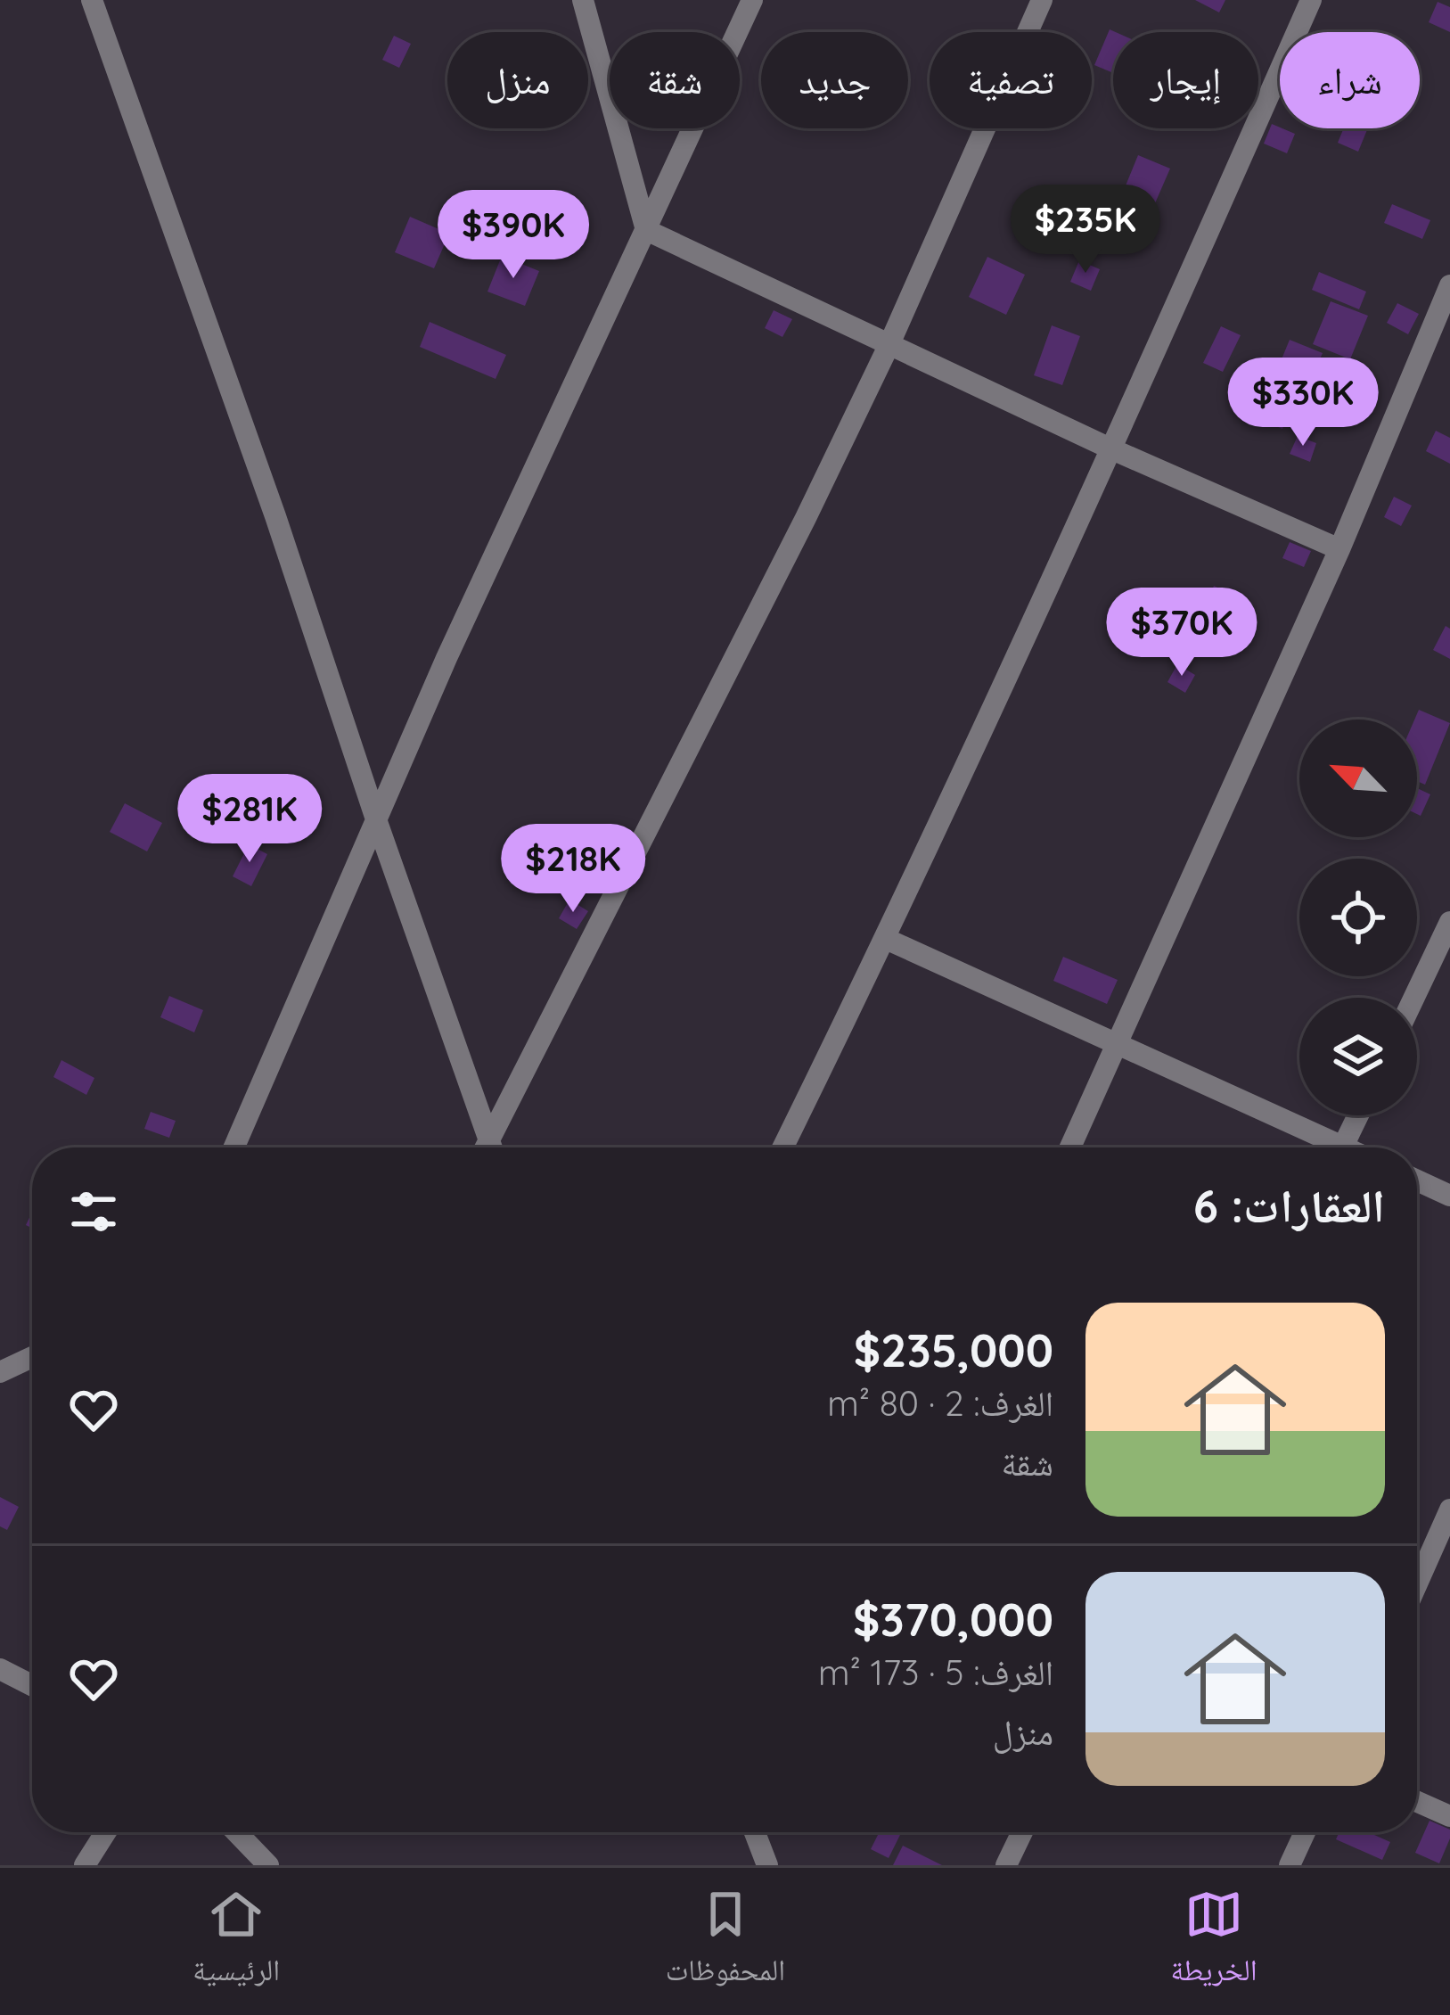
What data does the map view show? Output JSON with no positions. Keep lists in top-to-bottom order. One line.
{"north":"top left","page":{"chip":["شراء","إيجار","تصفية","جديد","شقة","منزل"],"price":["$235K","$390K","$330K","$370K","$281K","$218K"],"heading":"العقارات: 6","list":[{"name":"$235,000","note":"الغرف: 2 · 80 m² · شقة"},{"name":"$370,000","note":"الغرف: 5 · 173 m² · منزل"}],"tabs":["الخريطة","المحفوظات","الرئيسية"]}}
